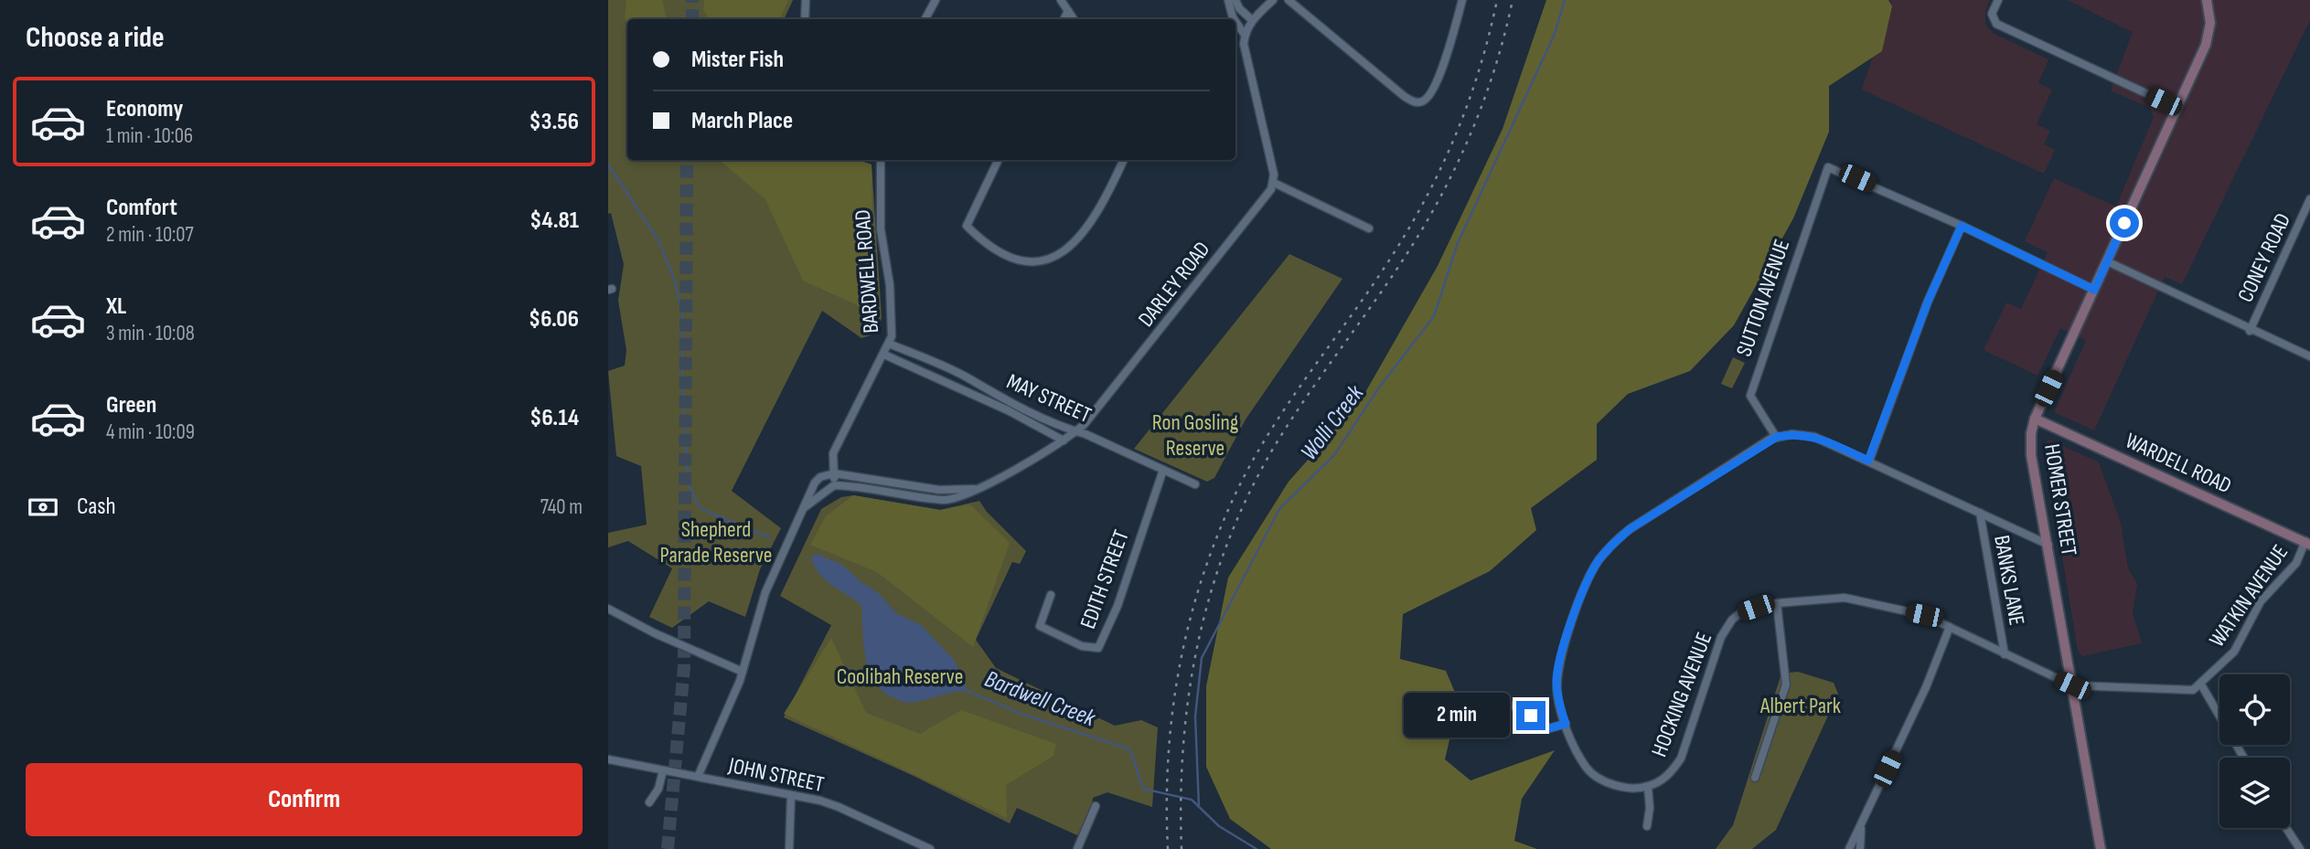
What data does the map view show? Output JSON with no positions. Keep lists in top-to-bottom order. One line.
{"streets":{"main road":["WARDELL ROAD","HOMER STREET"],"street":["CONEY ROAD","BARDWELL ROAD","DARLEY ROAD","SUTTON AVENUE","MAY STREET","EDITH STREET","BANKS LANE","WATKIN AVENUE","HOCKING AVENUE","JOHN STREET"]},"crossings":[["BARDWELL ROAD","DARLEY ROAD"],["BARDWELL ROAD","MAY STREET"],["DARLEY ROAD","MAY STREET"],["MAY STREET","EDITH STREET"],["WARDELL ROAD","HOMER STREET"],["WARDELL ROAD","WATKIN AVENUE"],["HOMER STREET","HOCKING AVENUE"],["BANKS LANE","HOCKING AVENUE"]],"water":["Wolli Creek","Bardwell Creek"],"parks":["Ron Gosling Reserve","Shepherd Parade Reserve","Coolibah Reserve","Albert Park"],"page":{"heading":"Choose a ride","banner":["Mister Fish","March Place"],"list":[{"name":"Economy","note":"1 min · 10:06","value":"$3.56"},{"name":"Comfort","note":"2 min · 10:07","value":"$4.81"},{"name":"XL","note":"3 min · 10:08","value":"$6.06"},{"name":"Green","note":"4 min · 10:09","value":"$6.14"}],"pay":["Cash","740 m"],"bubble":"2 min","buttons":"Confirm"}}
